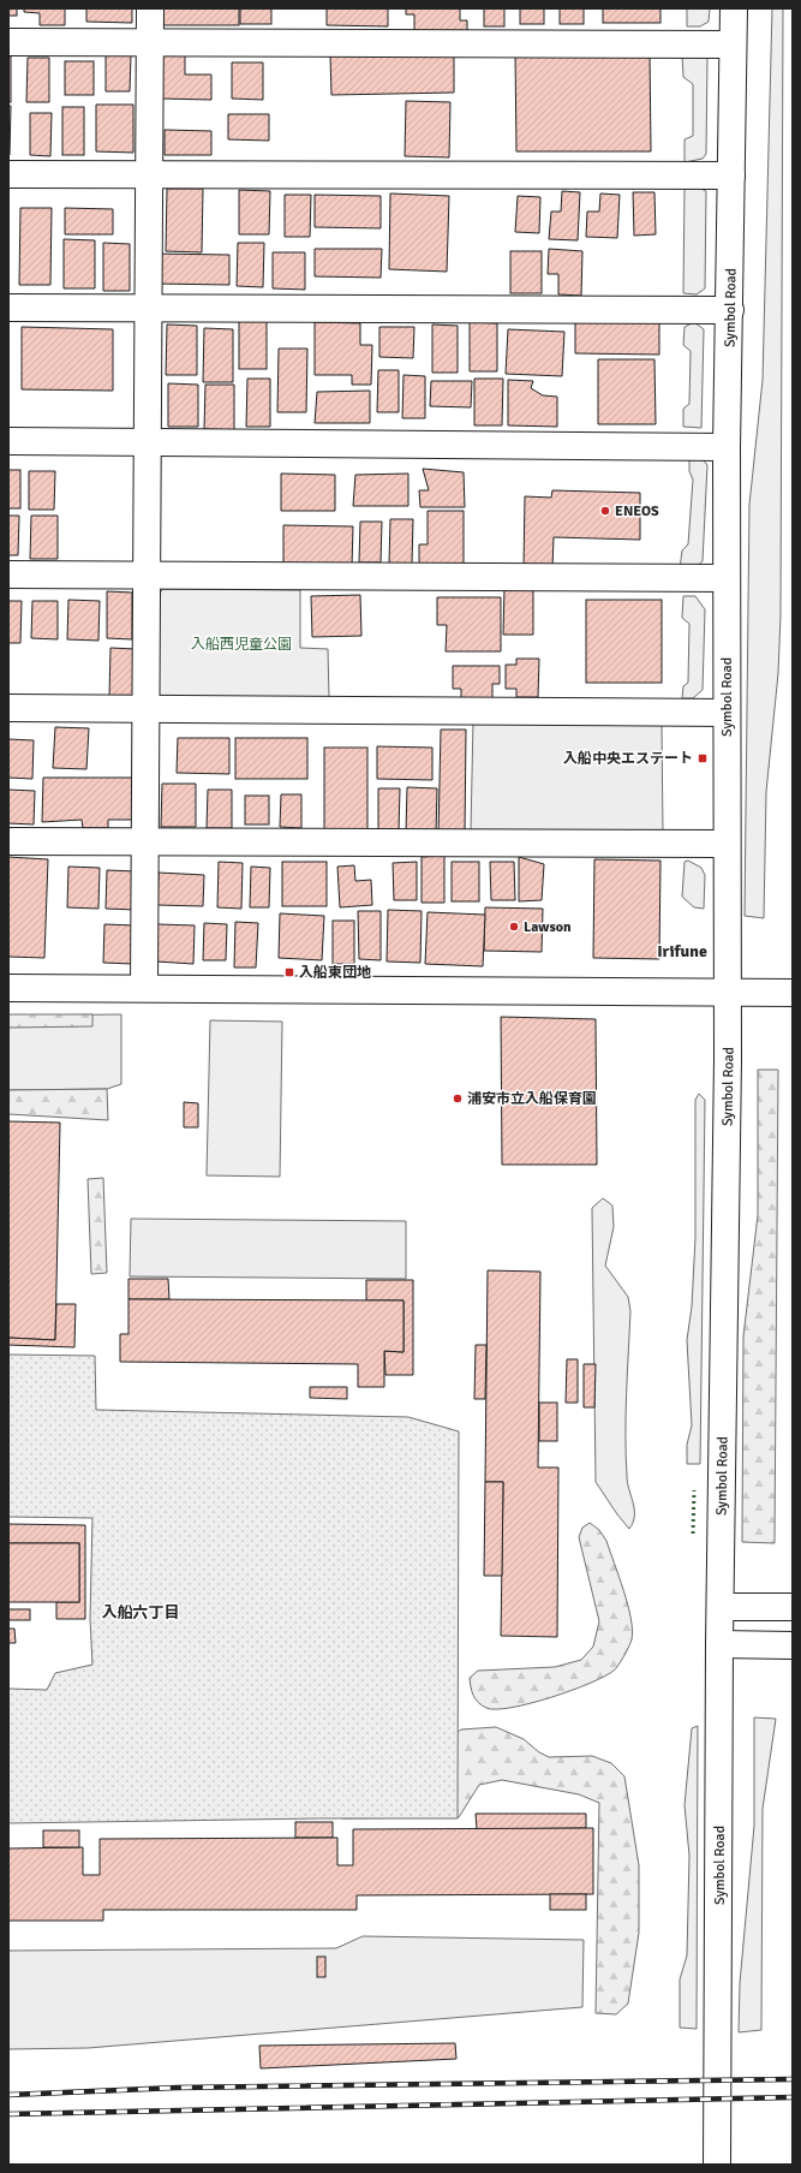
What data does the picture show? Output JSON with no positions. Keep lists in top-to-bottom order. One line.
{"streets":{"street":["Symbol Road"]},"districts":["Irifune","入船六丁目"],"parks":["入船西児童公園"],"places":{"other":["ENEOS","Lawson","浦安市立入船保育園"],"transit":["入船中央エステート","入船東団地"]}}
